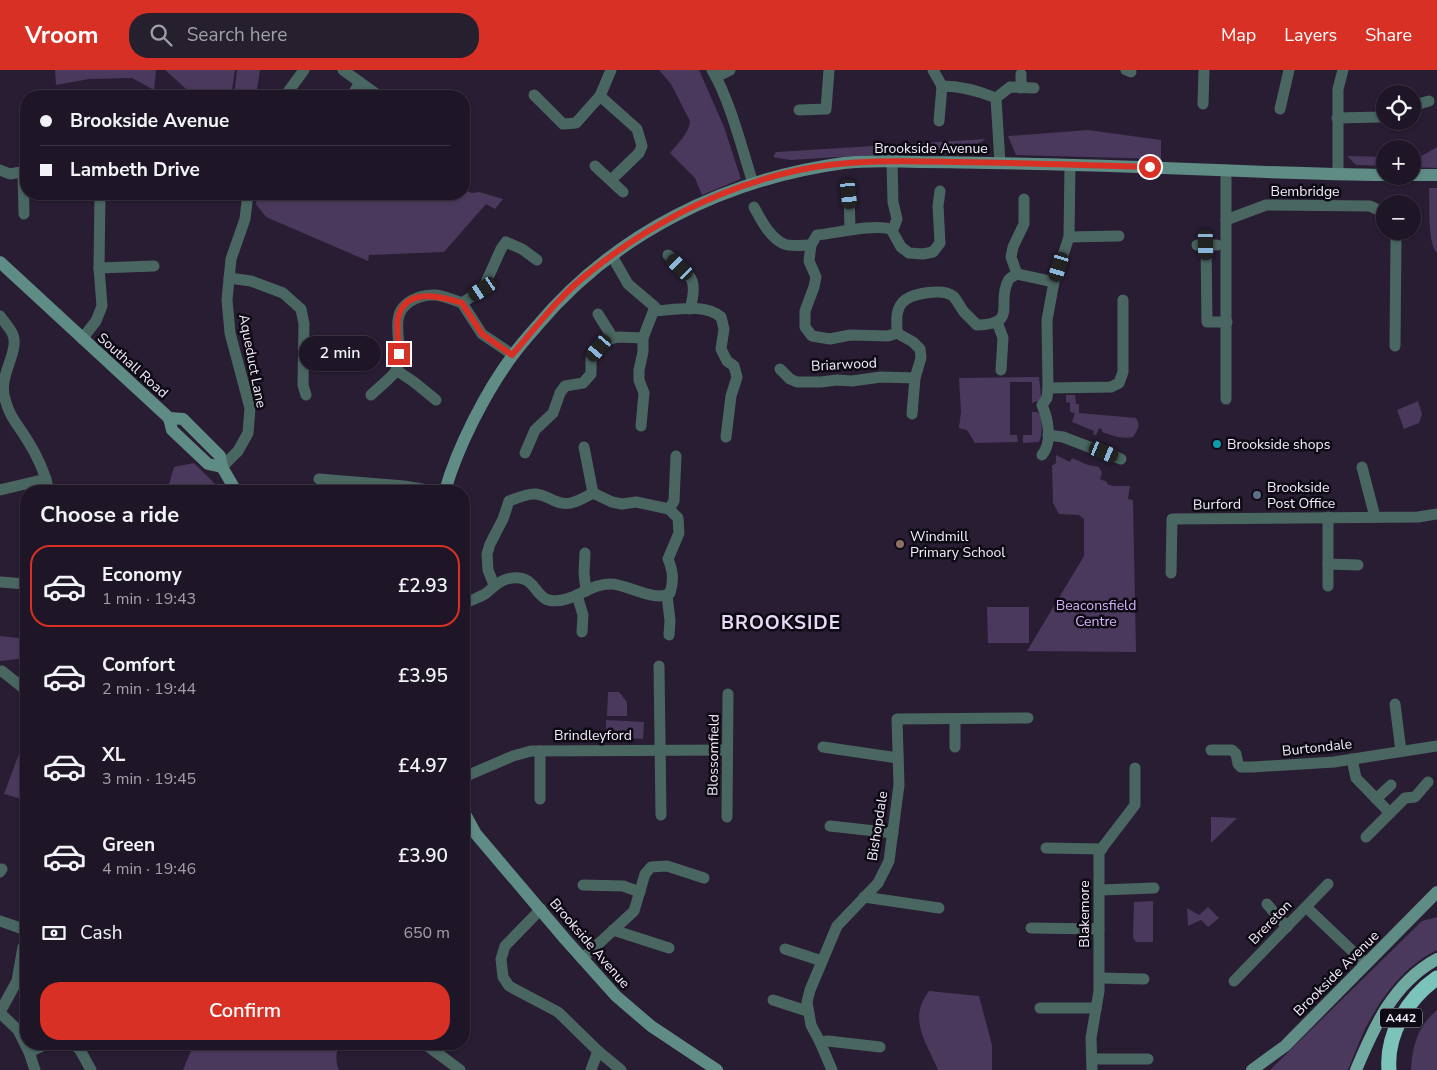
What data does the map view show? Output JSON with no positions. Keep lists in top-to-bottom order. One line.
{"streets":{"highway":["A442"],"street":["Brookside Avenue","Bembridge","Aqueduct Lane","Briarwood","Southall Road","Burford","Brindleyford","Burtondale","Blossomfield","Bishopdale","Blakemore","Brereton"]},"crossings":[["Aqueduct Lane","Southall Road"],["Brindleyford","Blossomfield"]],"districts":["BROOKSIDE"],"parks":["Beaconsfield Centre"],"places":["Brookside shops","Brookside Post Office","Windmill Primary School"],"page":{"header":"Vroom","search":"Search here","nav":["Map","Layers","Share"],"map_buttons":["+","−"],"banner":["Brookside Avenue","Lambeth Drive"],"bubble":"2 min","heading":"Choose a ride","list":[{"name":"Economy","note":"1 min · 19:43","value":"£2.93"},{"name":"Comfort","note":"2 min · 19:44","value":"£3.95"},{"name":"XL","note":"3 min · 19:45","value":"£4.97"},{"name":"Green","note":"4 min · 19:46","value":"£3.90"}],"pay":["Cash","650 m"],"buttons":"Confirm"}}
